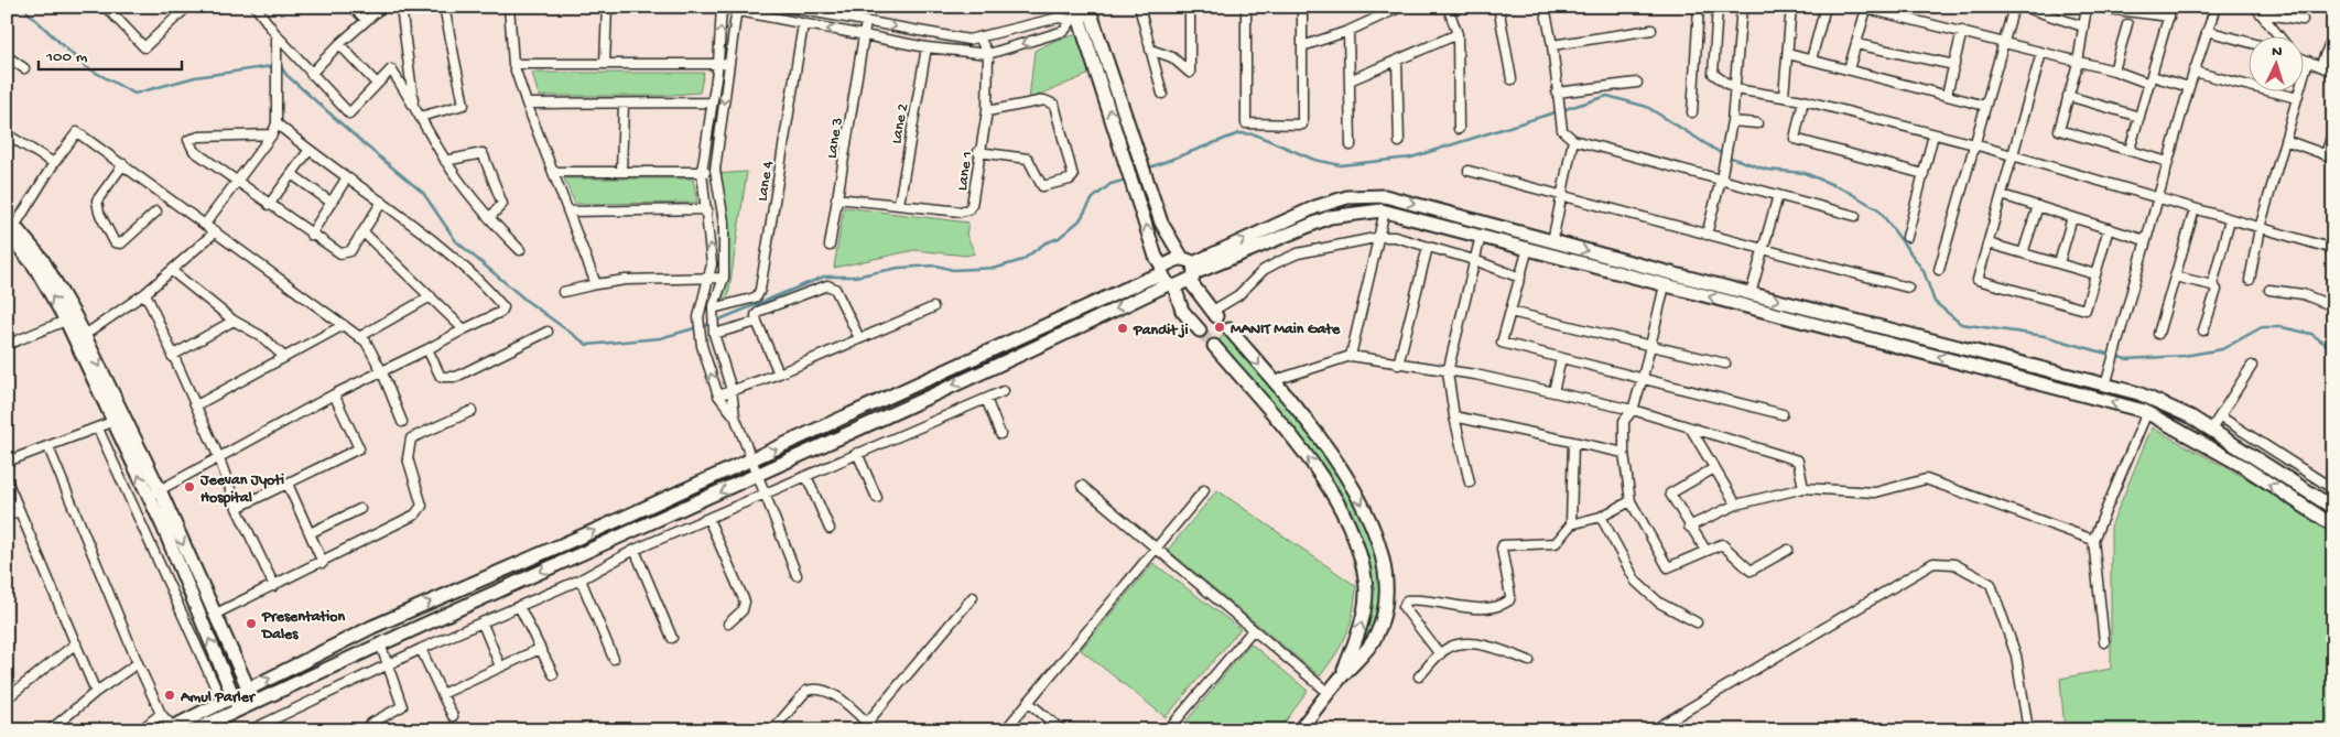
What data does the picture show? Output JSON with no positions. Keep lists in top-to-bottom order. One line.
{"streets":{"street":["Lane 2","Lane 3","Lane 1","Lane 4"]},"crossings":[["Lane 2","Lane 1"],["Lane 3","Lane 1"]],"places":["MANIT Main Gate","Pandit ji","Jeevan Jyoti Hospital","Presentation Dales","Amul Parler"],"scale_bar":"100 m","north":"top"}
